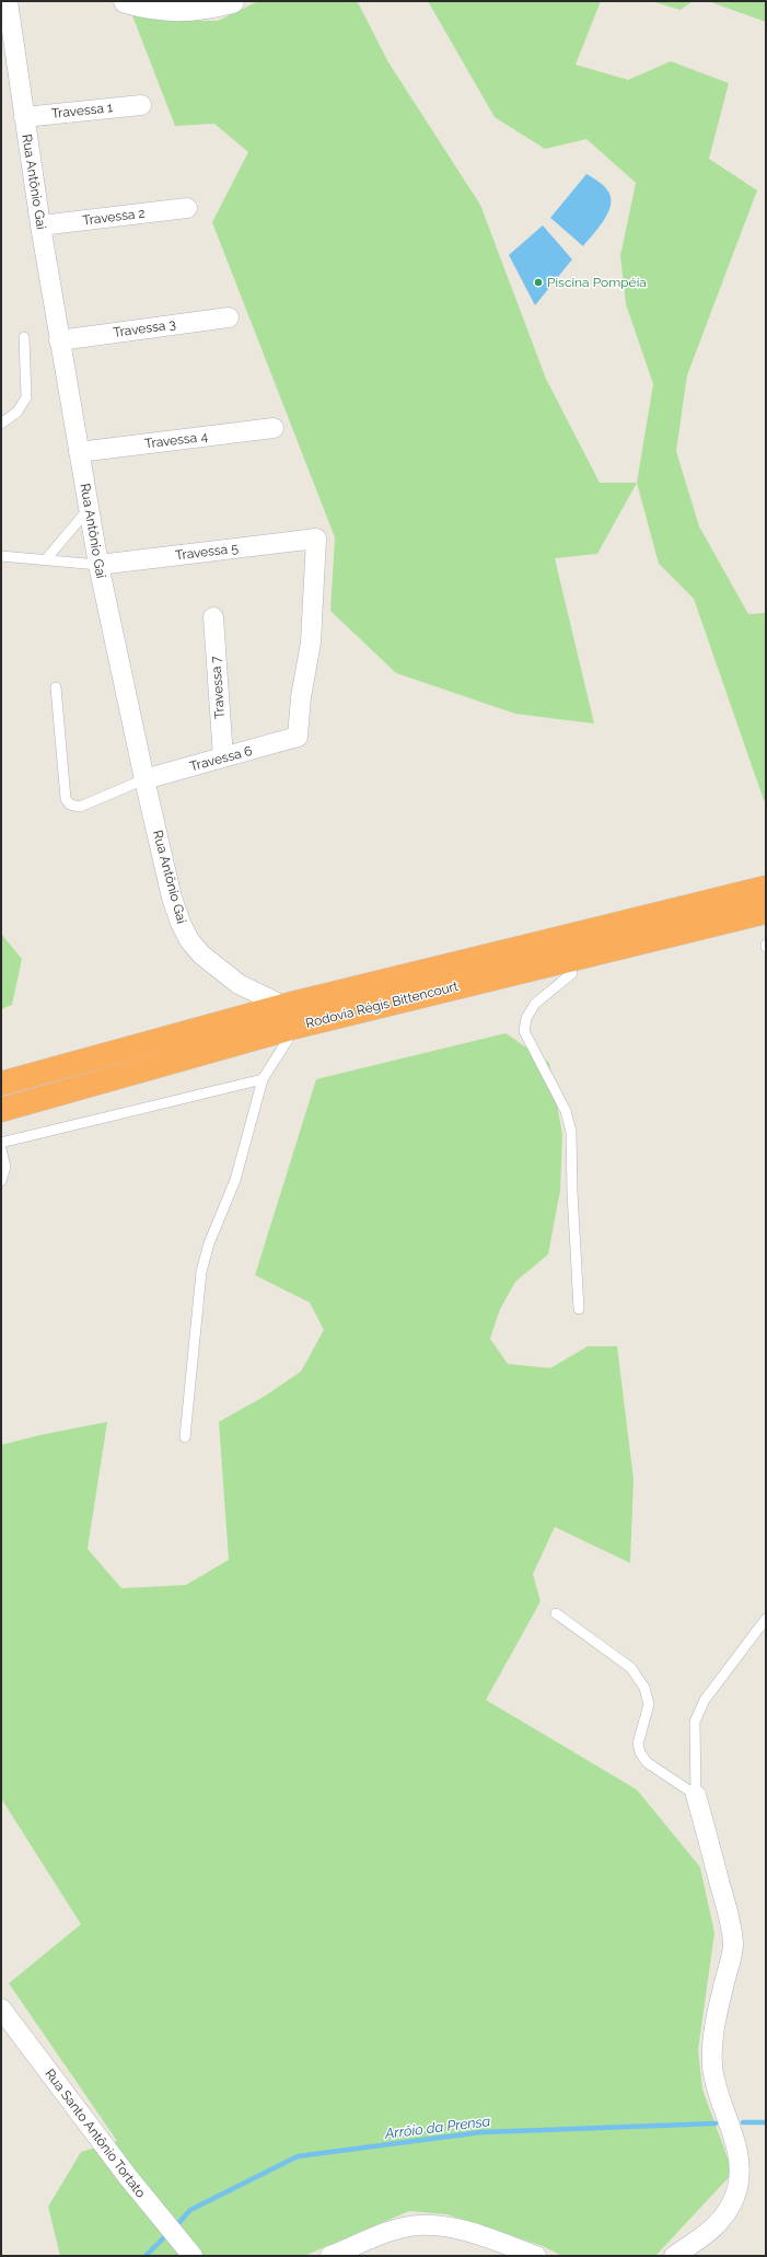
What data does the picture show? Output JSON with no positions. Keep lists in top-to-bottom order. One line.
{"streets":{"highway":["Rodovia Régis Bittencourt"],"street":["Travessa 1","Rua Antônio Gai","Travessa 2","Travessa 3","Travessa 4","Travessa 5","Travessa 7","Travessa 6","Rua Santo Antônio Tortato"]},"crossings":[["Travessa 1","Rua Antônio Gai"],["Rua Antônio Gai","Travessa 2"],["Rua Antônio Gai","Travessa 3"],["Rua Antônio Gai","Travessa 4"],["Rua Antônio Gai","Travessa 5"],["Rua Antônio Gai","Travessa 6"],["Rua Antônio Gai","Rodovia Régis Bittencourt"],["Travessa 5","Travessa 6"],["Travessa 7","Travessa 6"]],"water":["Arrôio da Prensa"],"places":["Piscina Pompéia"]}
